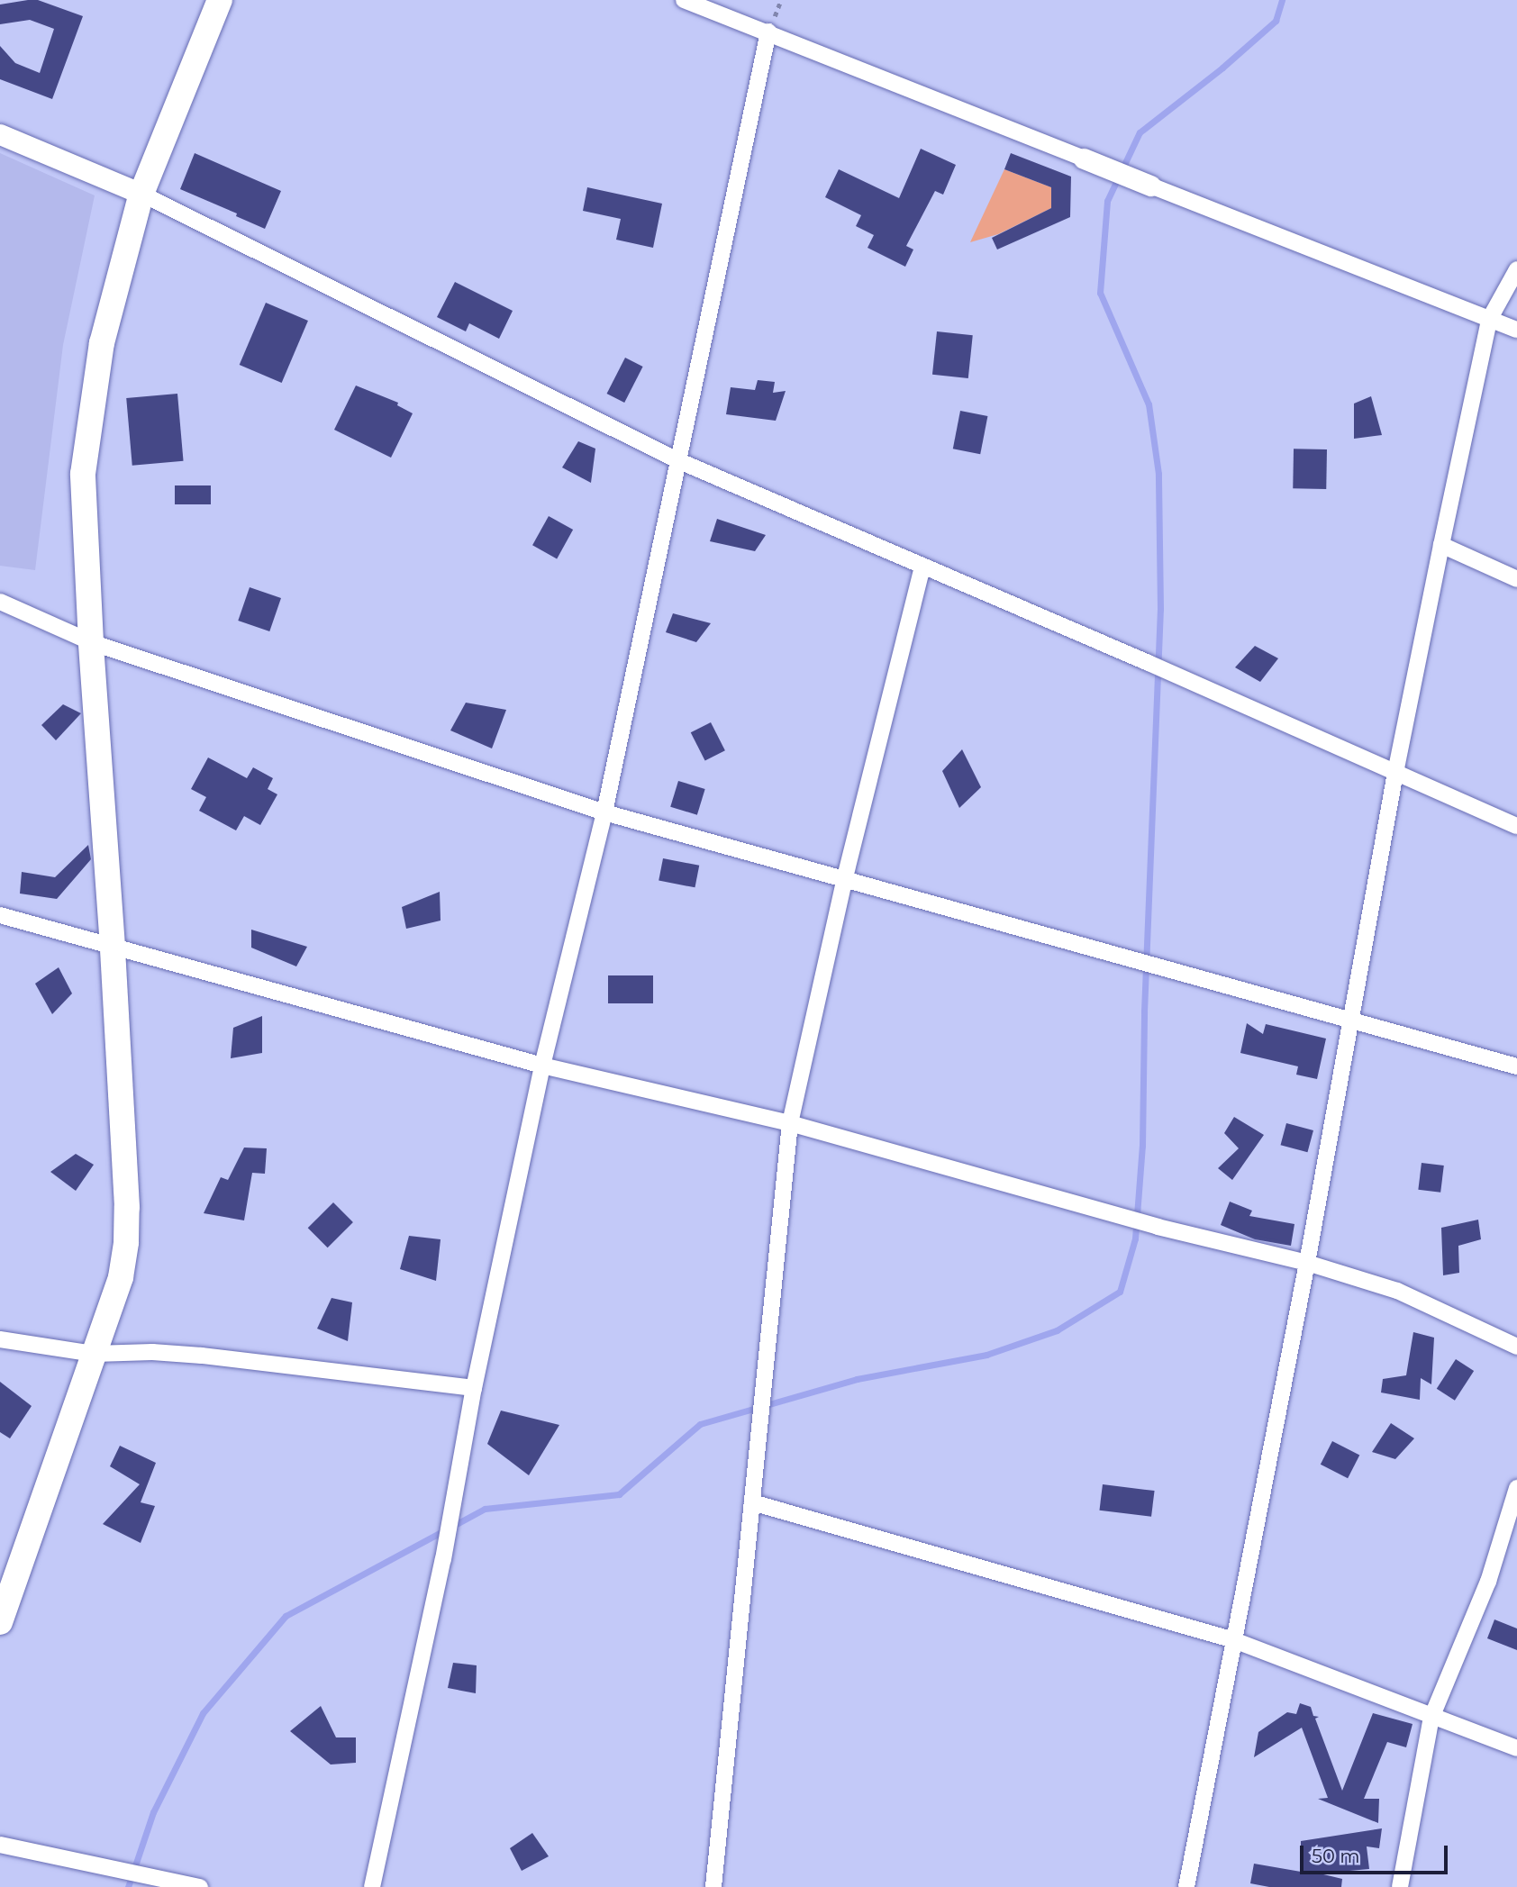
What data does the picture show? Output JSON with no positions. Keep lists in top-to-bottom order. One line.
{"scale_bar":"50 m"}
